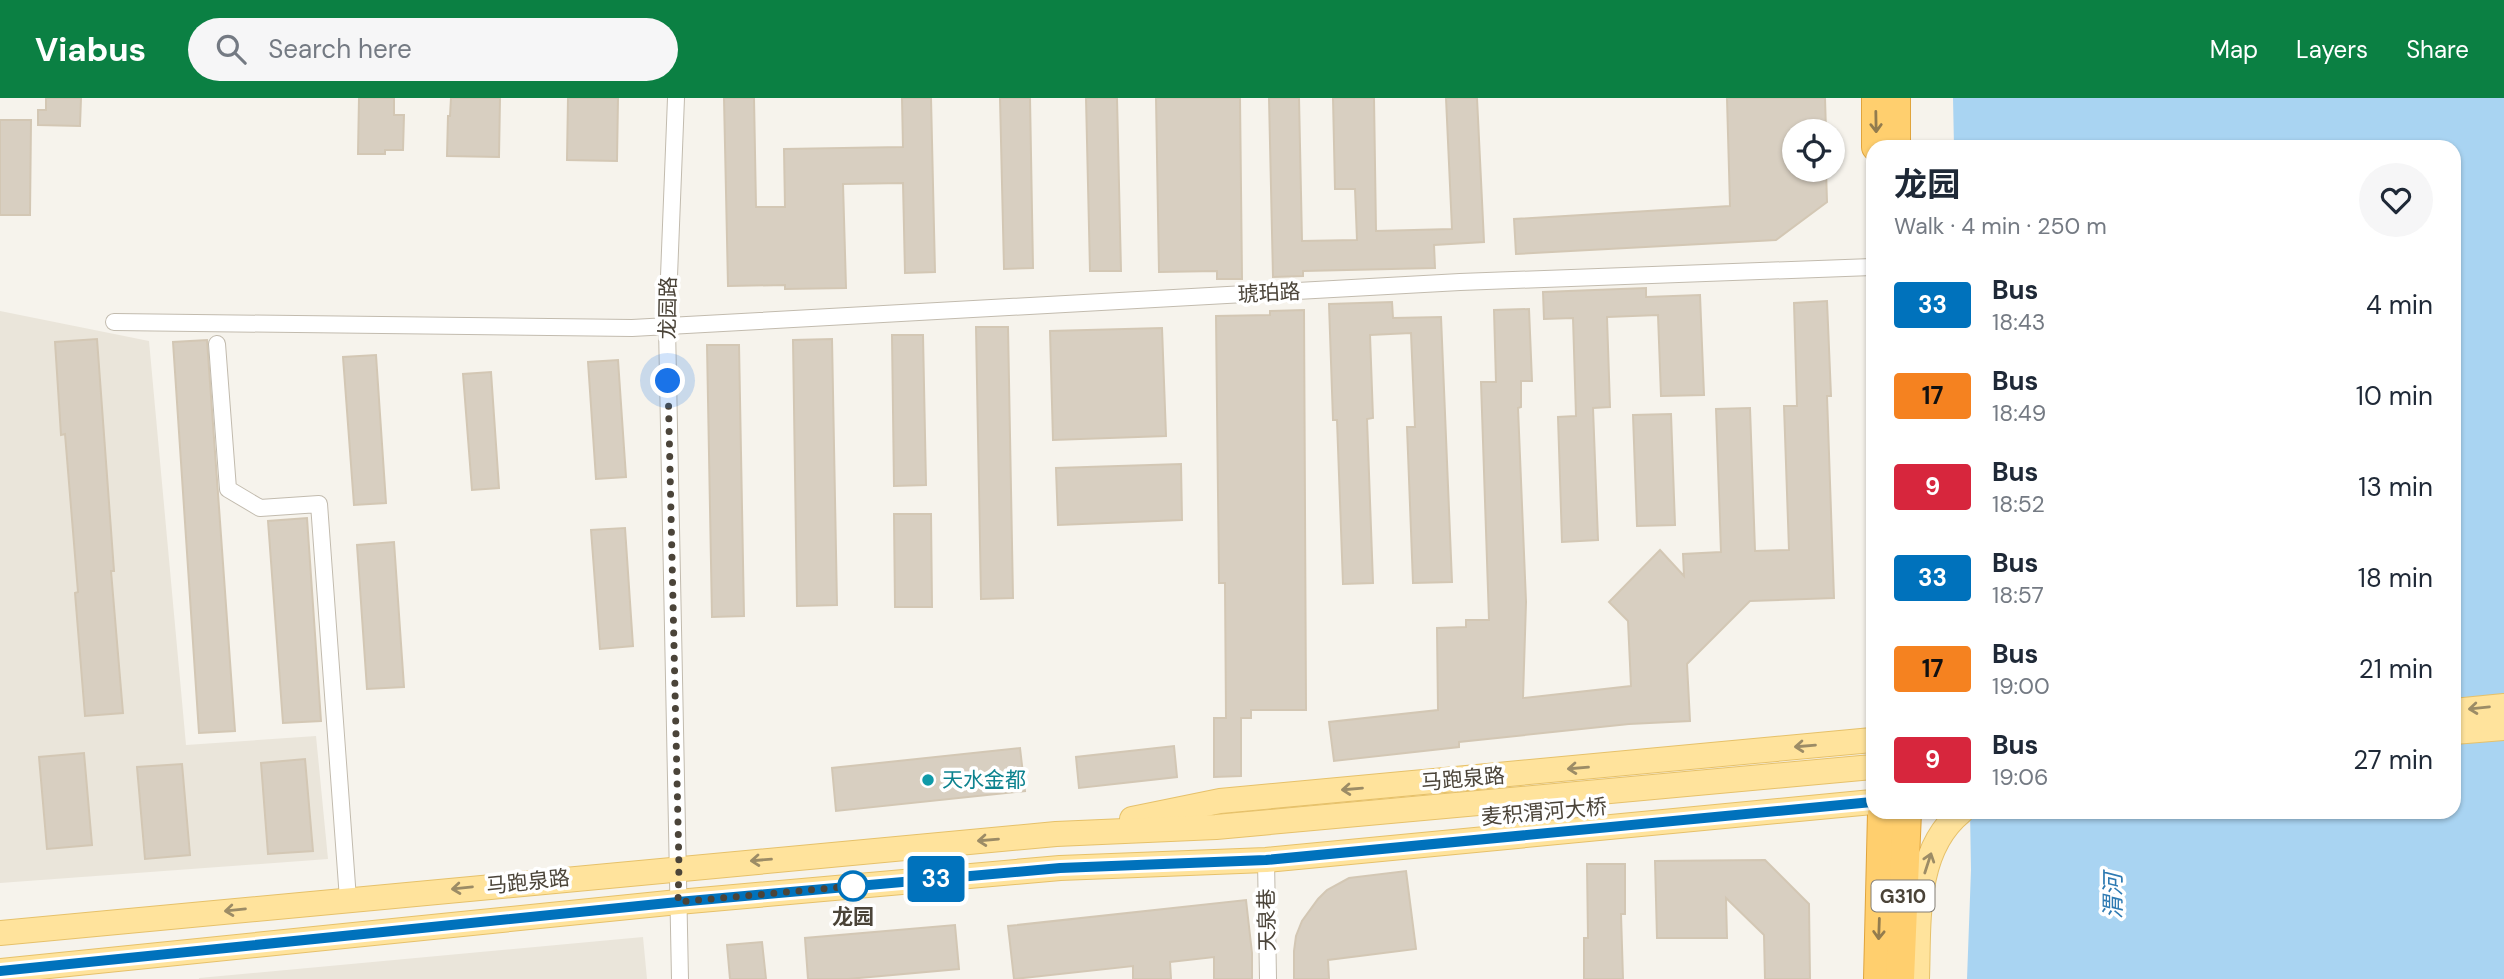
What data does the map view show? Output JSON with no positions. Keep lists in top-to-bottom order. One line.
{"streets":{"highway":["G310"],"main road":["马跑泉路","麦积渭河大桥"],"street":["琥珀路","龙园路","天泉巷"]},"crossings":[["琥珀路","龙园路"],["龙园路","马跑泉路"],["马跑泉路","麦积渭河大桥"],["马跑泉路","天泉巷"]],"water":["渭河"],"places":["天水金都","龙园"],"lines":["bus line 33"],"page":{"header":"Viabus","search":"Search here","nav":["Map","Layers","Share"],"on_map":"33","heading":["龙园","Walk · 4 min · 250 m"],"list":[{"mark":"33","name":"Bus","note":"18:43","value":"4 min"},{"mark":"17","name":"Bus","note":"18:49","value":"10 min"},{"mark":"9","name":"Bus","note":"18:52","value":"13 min"},{"mark":"33","name":"Bus","note":"18:57","value":"18 min"},{"mark":"17","name":"Bus","note":"19:00","value":"21 min"},{"mark":"9","name":"Bus","note":"19:06","value":"27 min"}]}}
